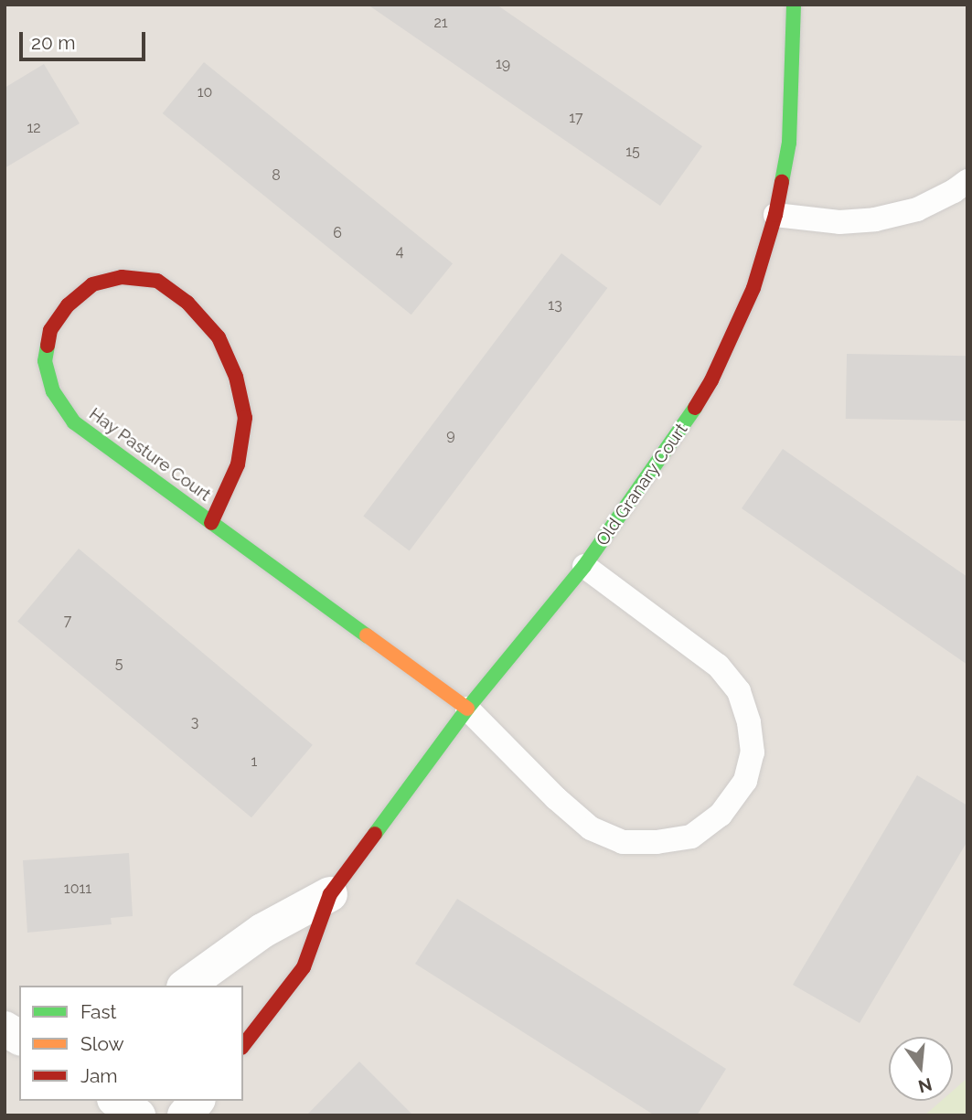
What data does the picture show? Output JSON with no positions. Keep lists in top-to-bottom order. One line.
{"streets":{"street":["Hay Pasture Court","Old Granary Court"]},"crossings":[["Hay Pasture Court","Old Granary Court"]],"house_numbers":["21","19","10","17","12","15","8","6","4","13","9","7","5","3","1","1011"],"legend":["Fast","Slow","Jam"],"scale_bar":"20 m","north":"bottom"}
